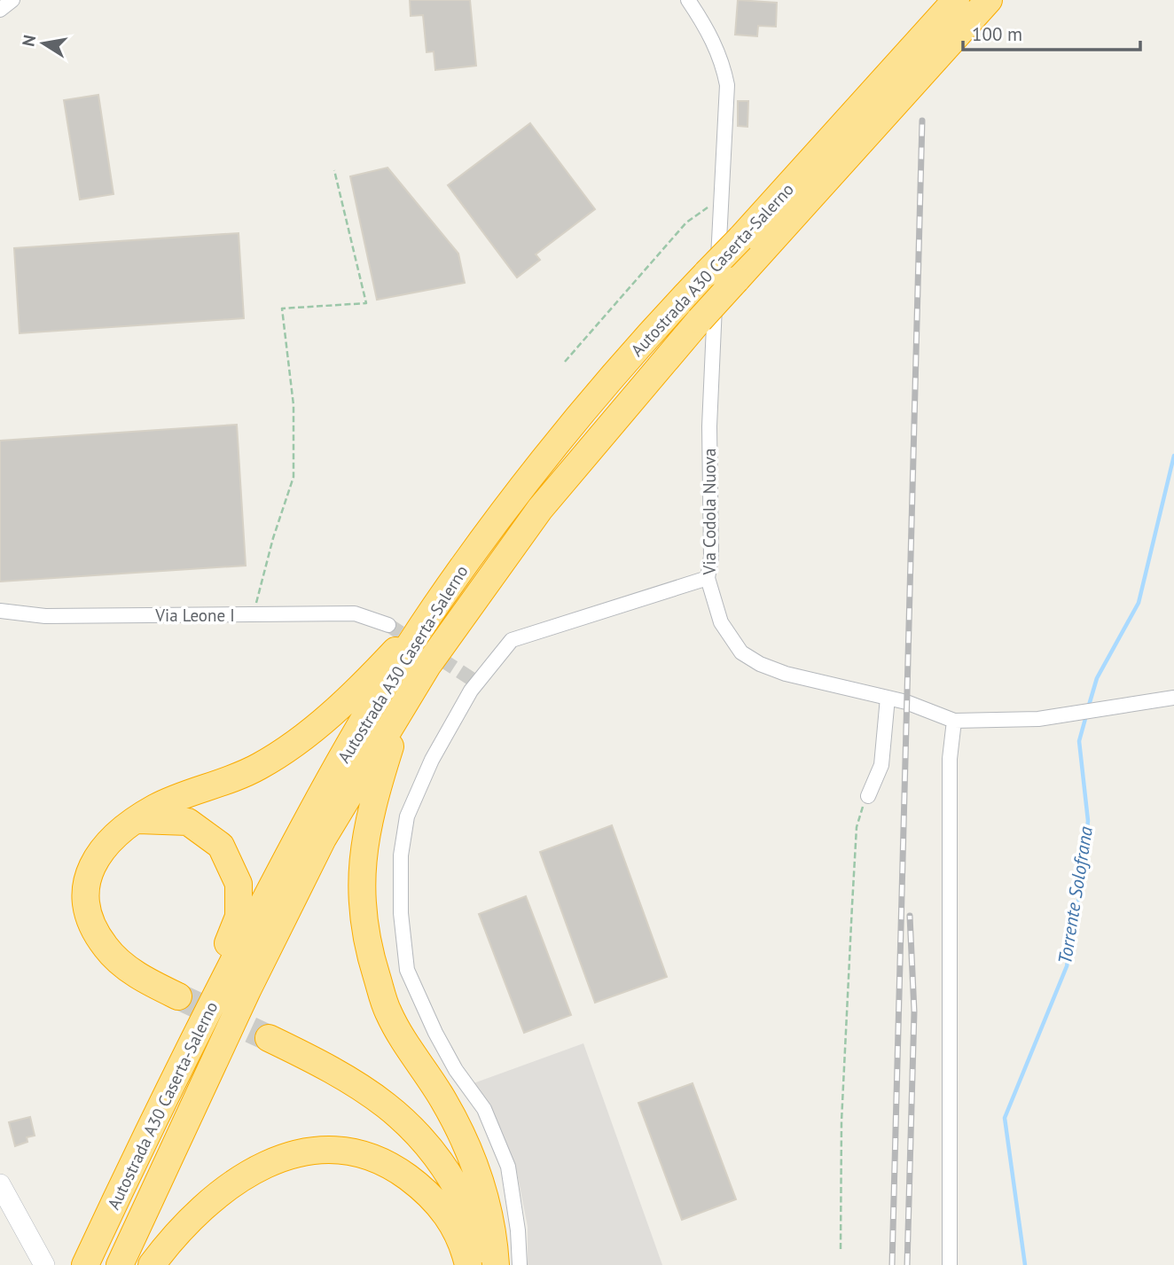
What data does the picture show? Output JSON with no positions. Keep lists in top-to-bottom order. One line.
{"streets":{"highway":["Autostrada A30 Caserta-Salerno"],"street":["Via Codola Nuova","Via Leone I"]},"water":["Torrente Solofrana"],"scale_bar":"100 m","north":"left"}
